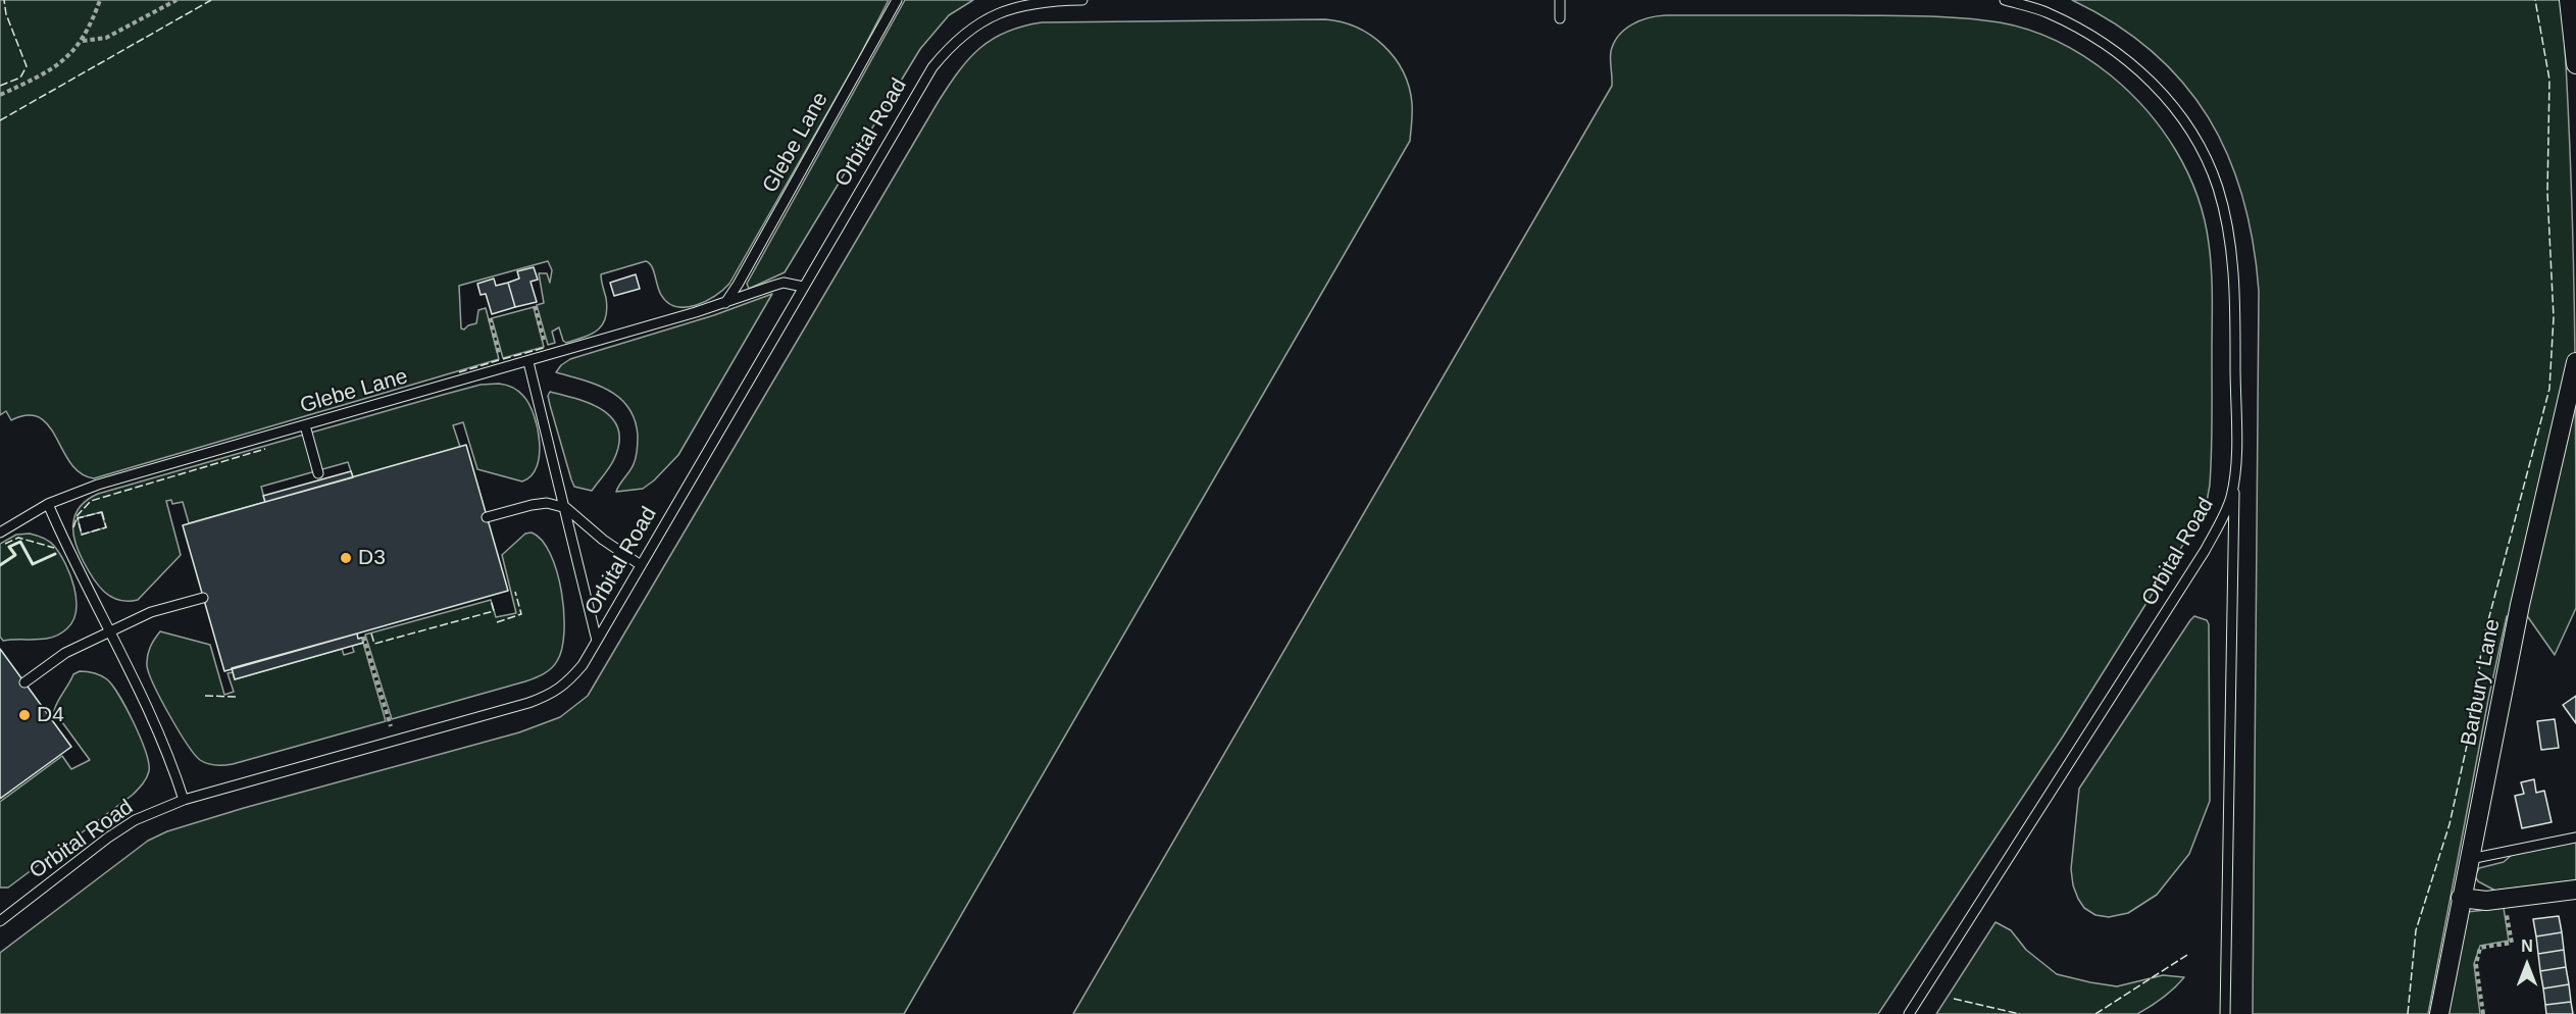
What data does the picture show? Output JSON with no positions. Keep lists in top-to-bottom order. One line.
{"streets":{"street":["Barbury Lane"],"lane":["Orbital Road","Glebe Lane"]},"crossings":[["Orbital Road","Glebe Lane"]],"places":["D3","D4"],"north":"top"}
